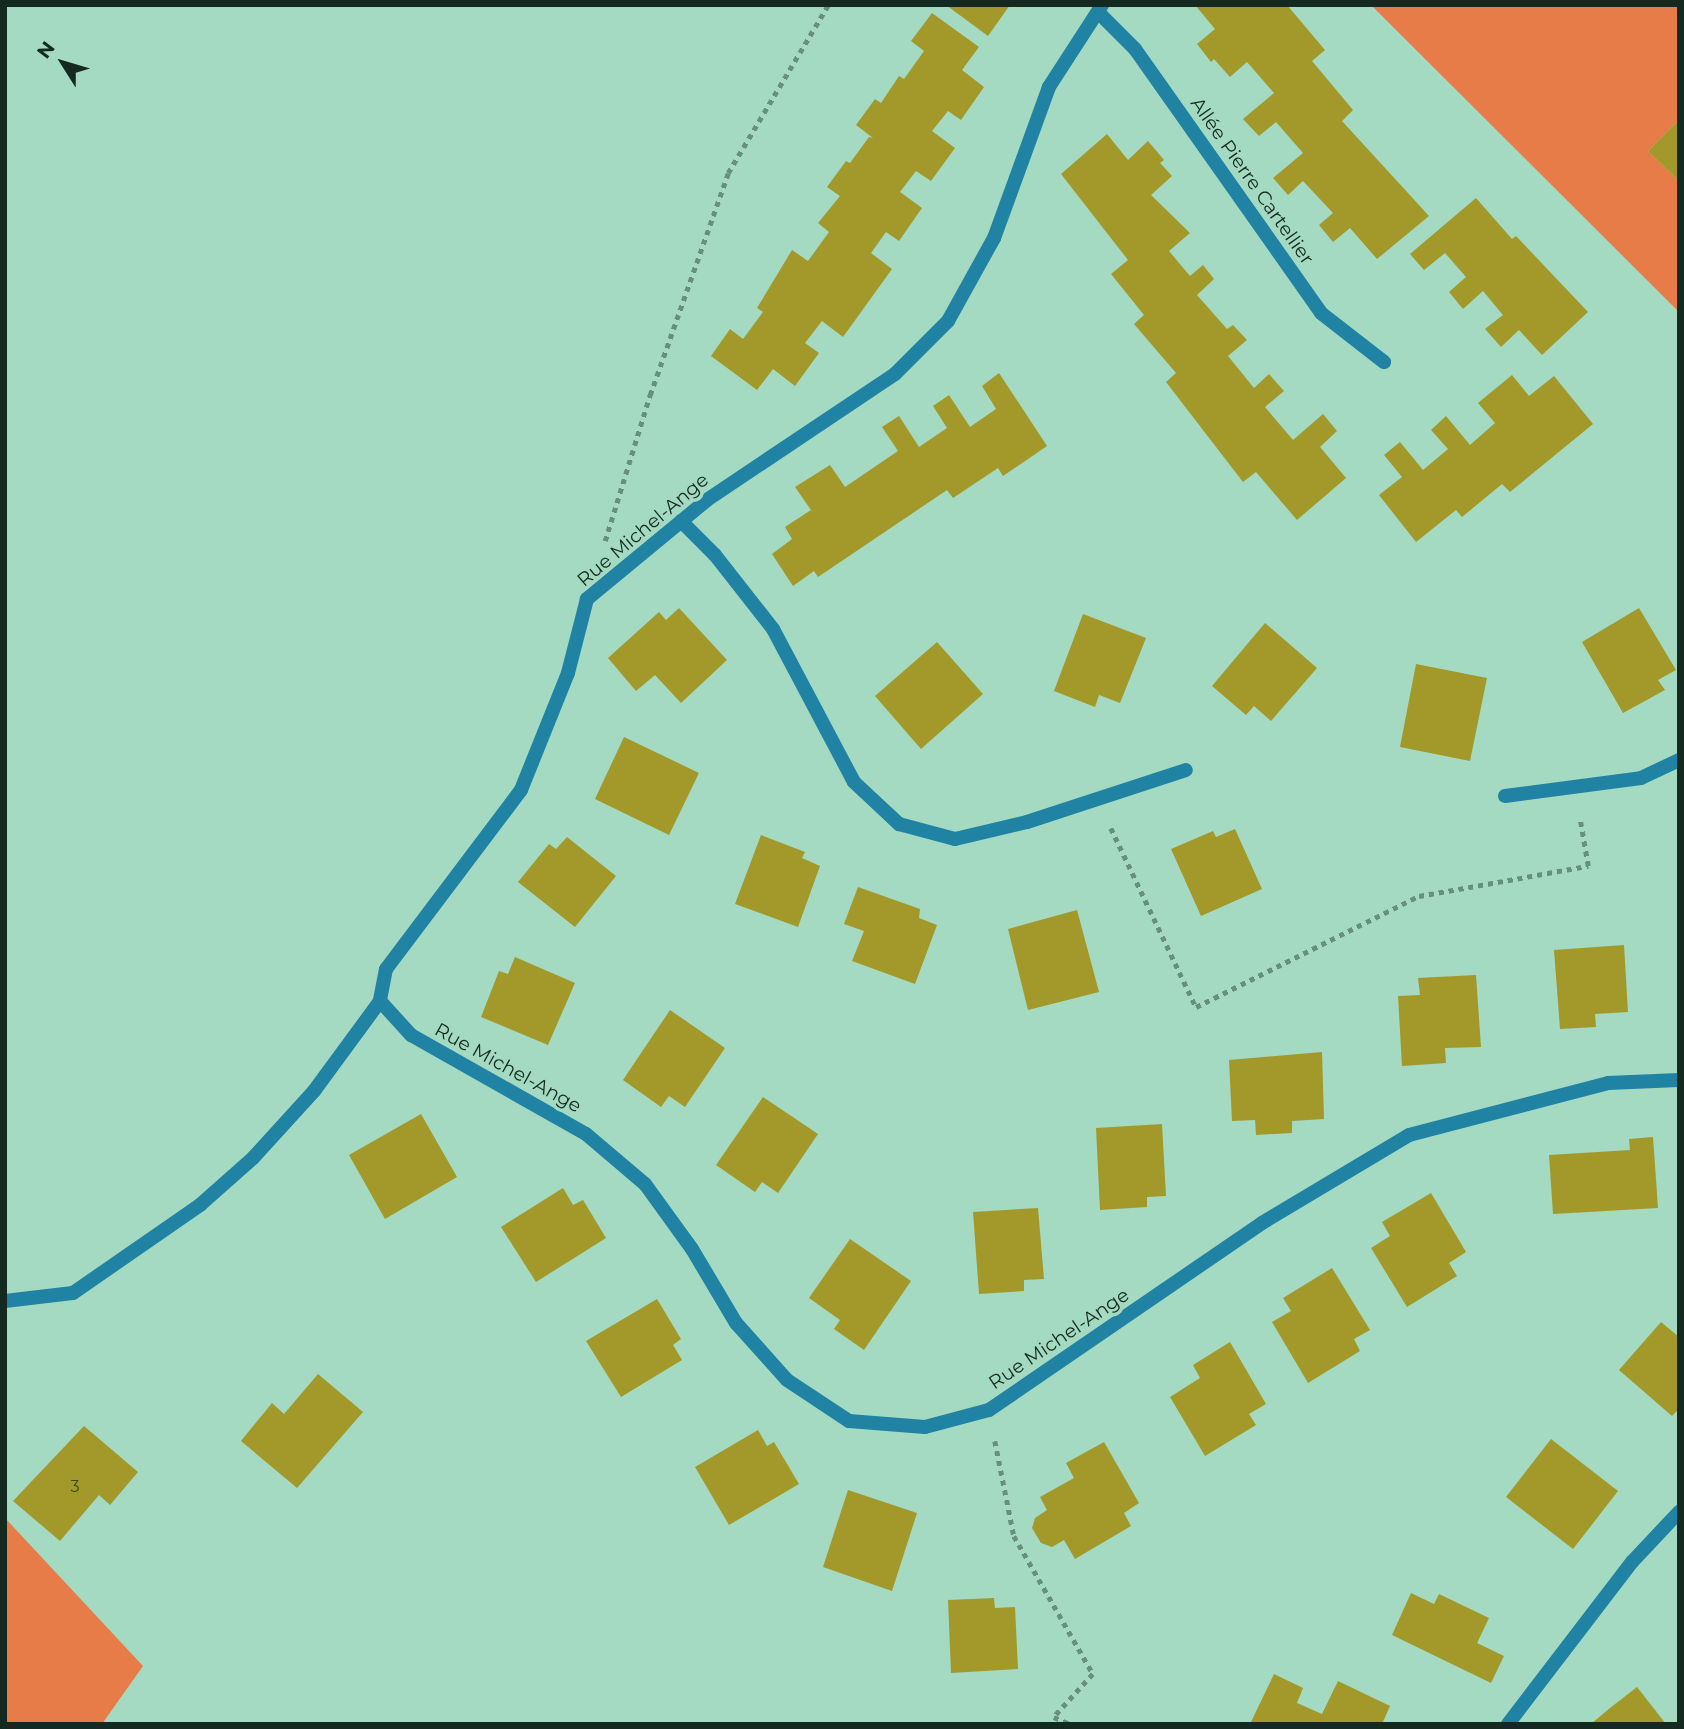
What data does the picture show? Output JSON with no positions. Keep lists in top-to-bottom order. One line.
{"streets":{"street":["Allée Pierre Cartellier","Rue Michel-Ange"]},"crossings":[["Allée Pierre Cartellier","Rue Michel-Ange"]],"house_numbers":["3"],"north":"top left"}
